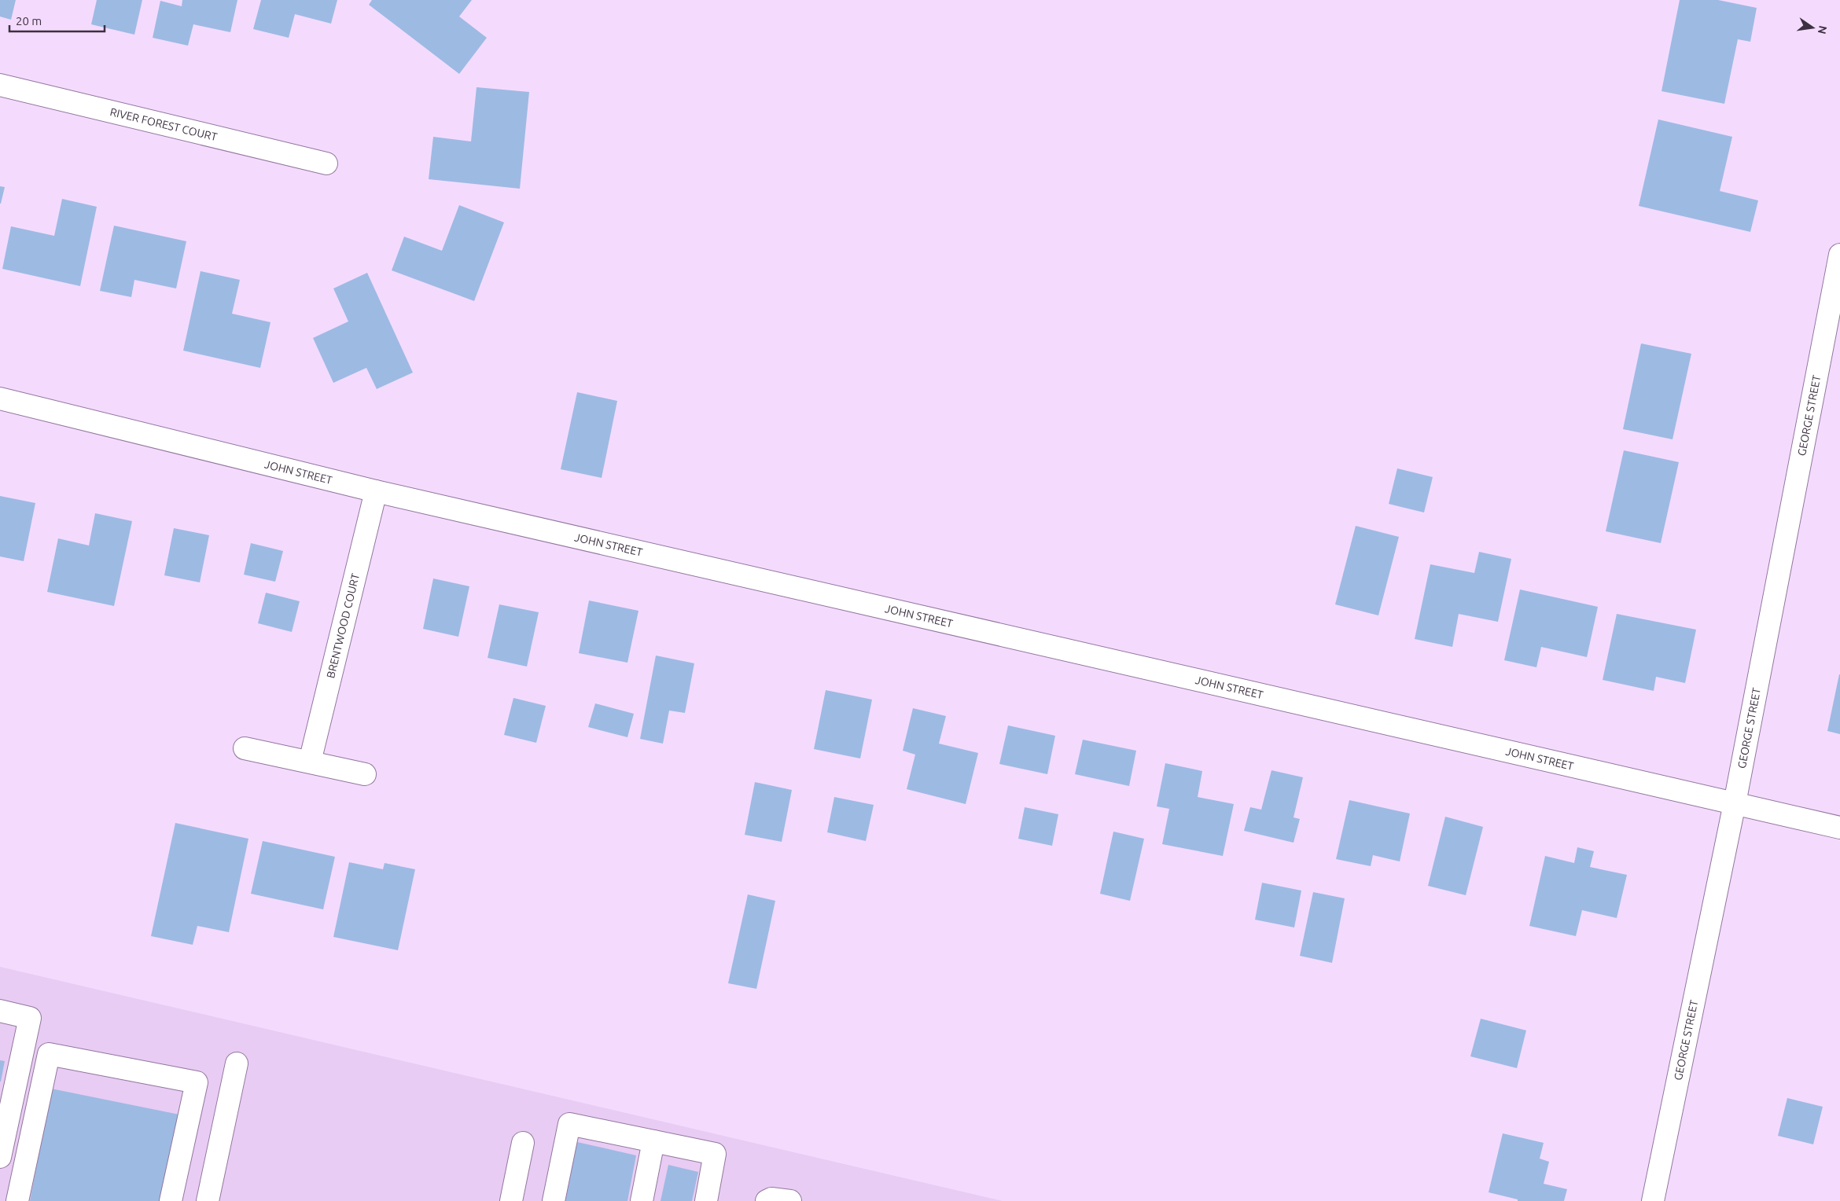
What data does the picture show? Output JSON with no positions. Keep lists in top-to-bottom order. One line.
{"streets":{"street":["RIVER FOREST COURT","GEORGE STREET","JOHN STREET","BRENTWOOD COURT"]},"crossings":[["GEORGE STREET","JOHN STREET"],["JOHN STREET","BRENTWOOD COURT"]],"scale_bar":"20 m","north":"right"}
